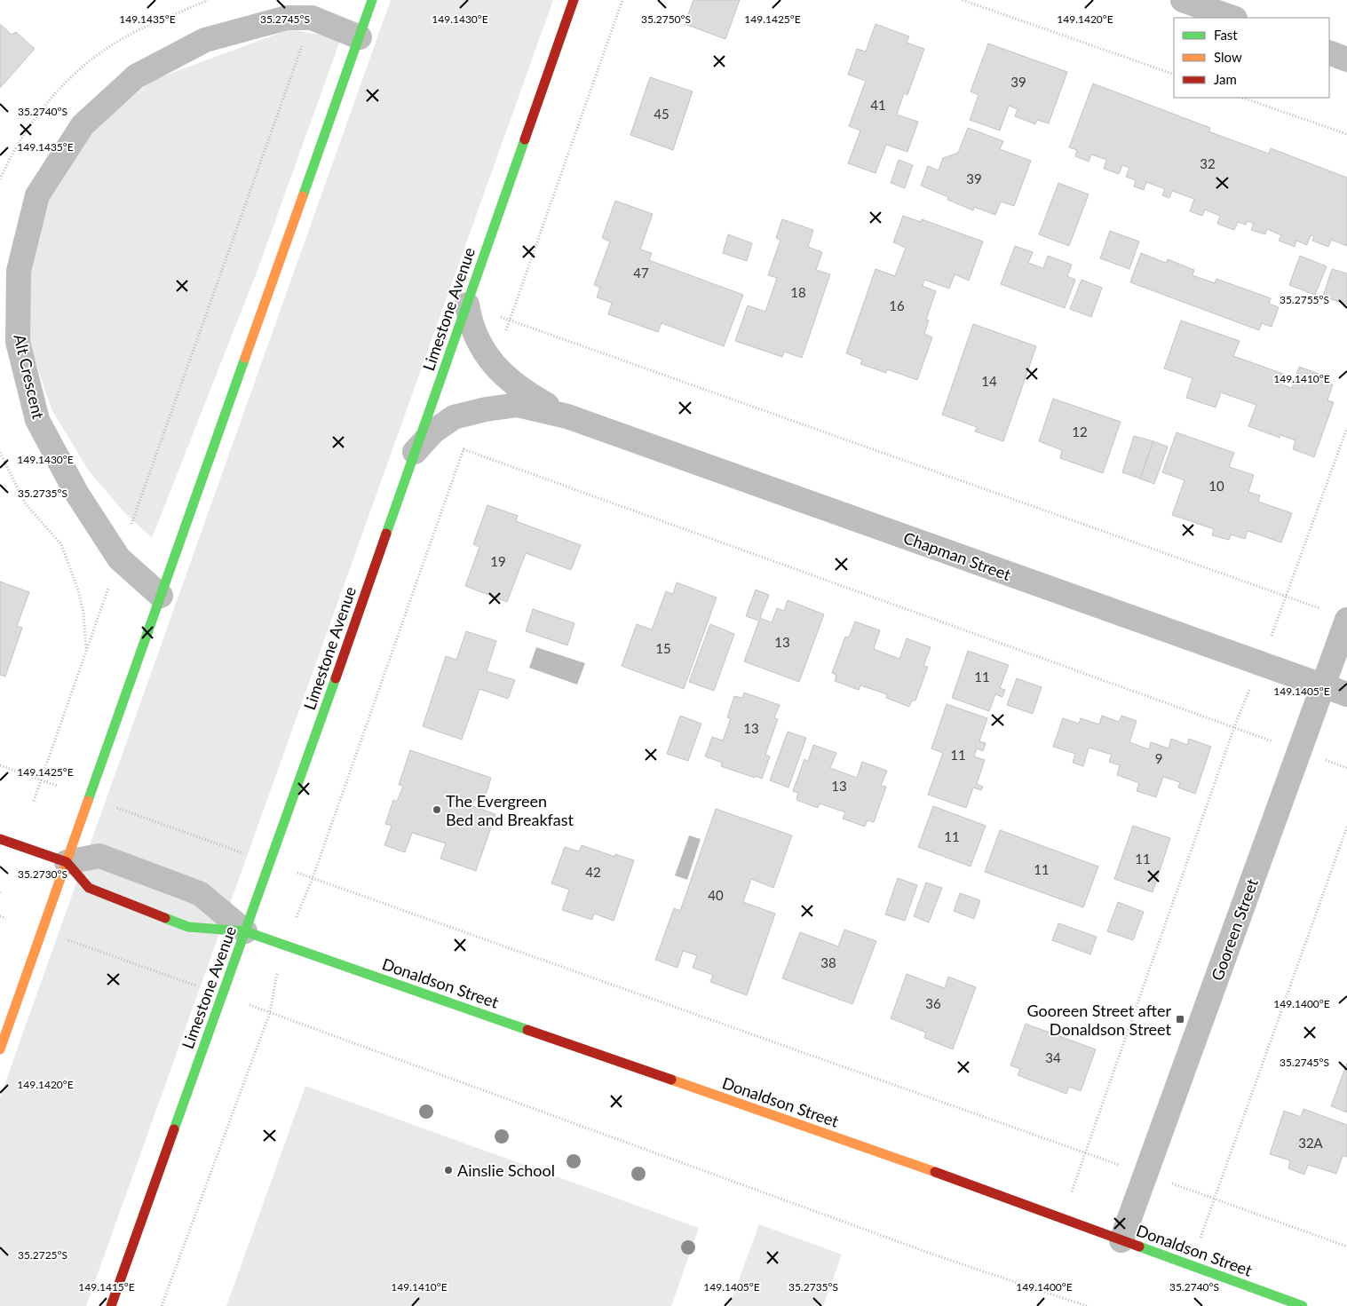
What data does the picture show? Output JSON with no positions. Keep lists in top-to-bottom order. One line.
{"streets":{"main road":["Limestone Avenue","Donaldson Street"],"street":["Alt Crescent","Chapman Street","Gooreen Street"]},"crossings":[["Limestone Avenue","Chapman Street"],["Limestone Avenue","Donaldson Street"],["Chapman Street","Gooreen Street"],["Gooreen Street","Donaldson Street"]],"places":{"other":["The Evergreen Bed and Breakfast","Ainslie School"],"transit":["Gooreen Street after Donaldson Street"]},"house_numbers":["39","41","45","32","39","47","18","16","14","12","10","19","13","15","11","13","11","9","13","11","11","11","42","40","38","36","34","32A"],"legend":["Fast","Slow","Jam"],"coordinates":["35.2750°S","149.1435°E","35.2745°S","149.1430°E","149.1425°E","149.1420°E","35.2740°S","35.2755°S","149.1410°E","35.2735°S","149.1405°E","35.2730°S","149.1400°E","35.2725°S","149.1415°E"]}
